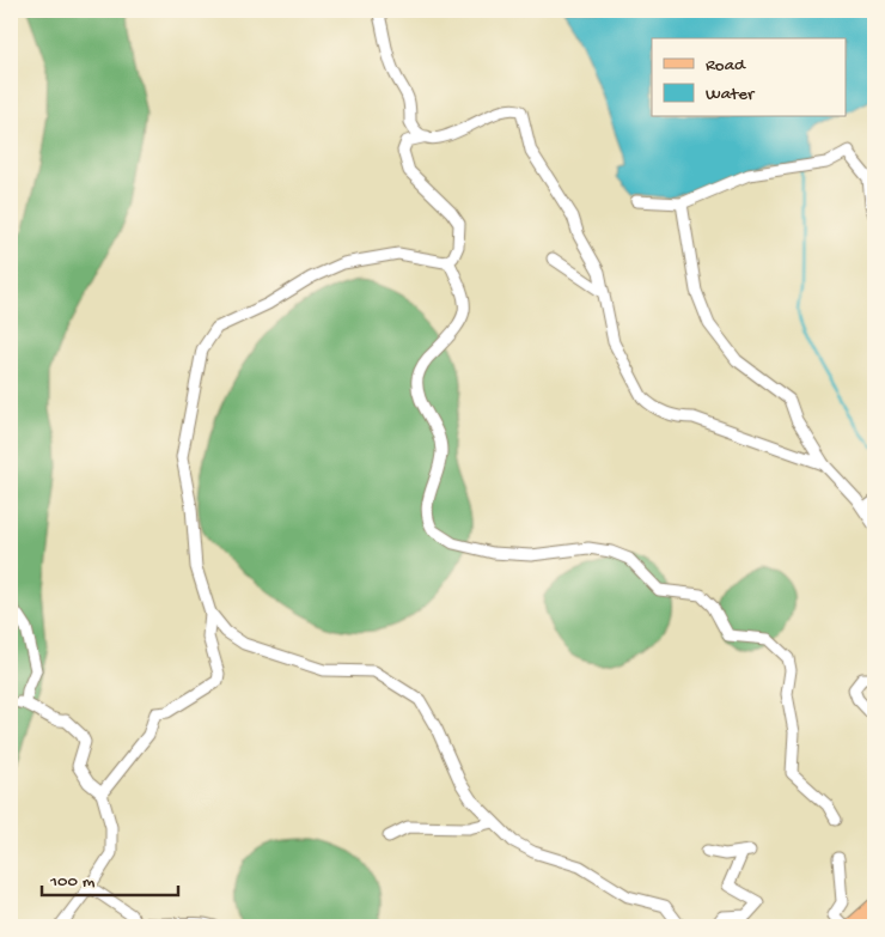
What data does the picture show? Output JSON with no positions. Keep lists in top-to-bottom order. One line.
{"legend":["Road","Water"],"scale_bar":"100 m"}
